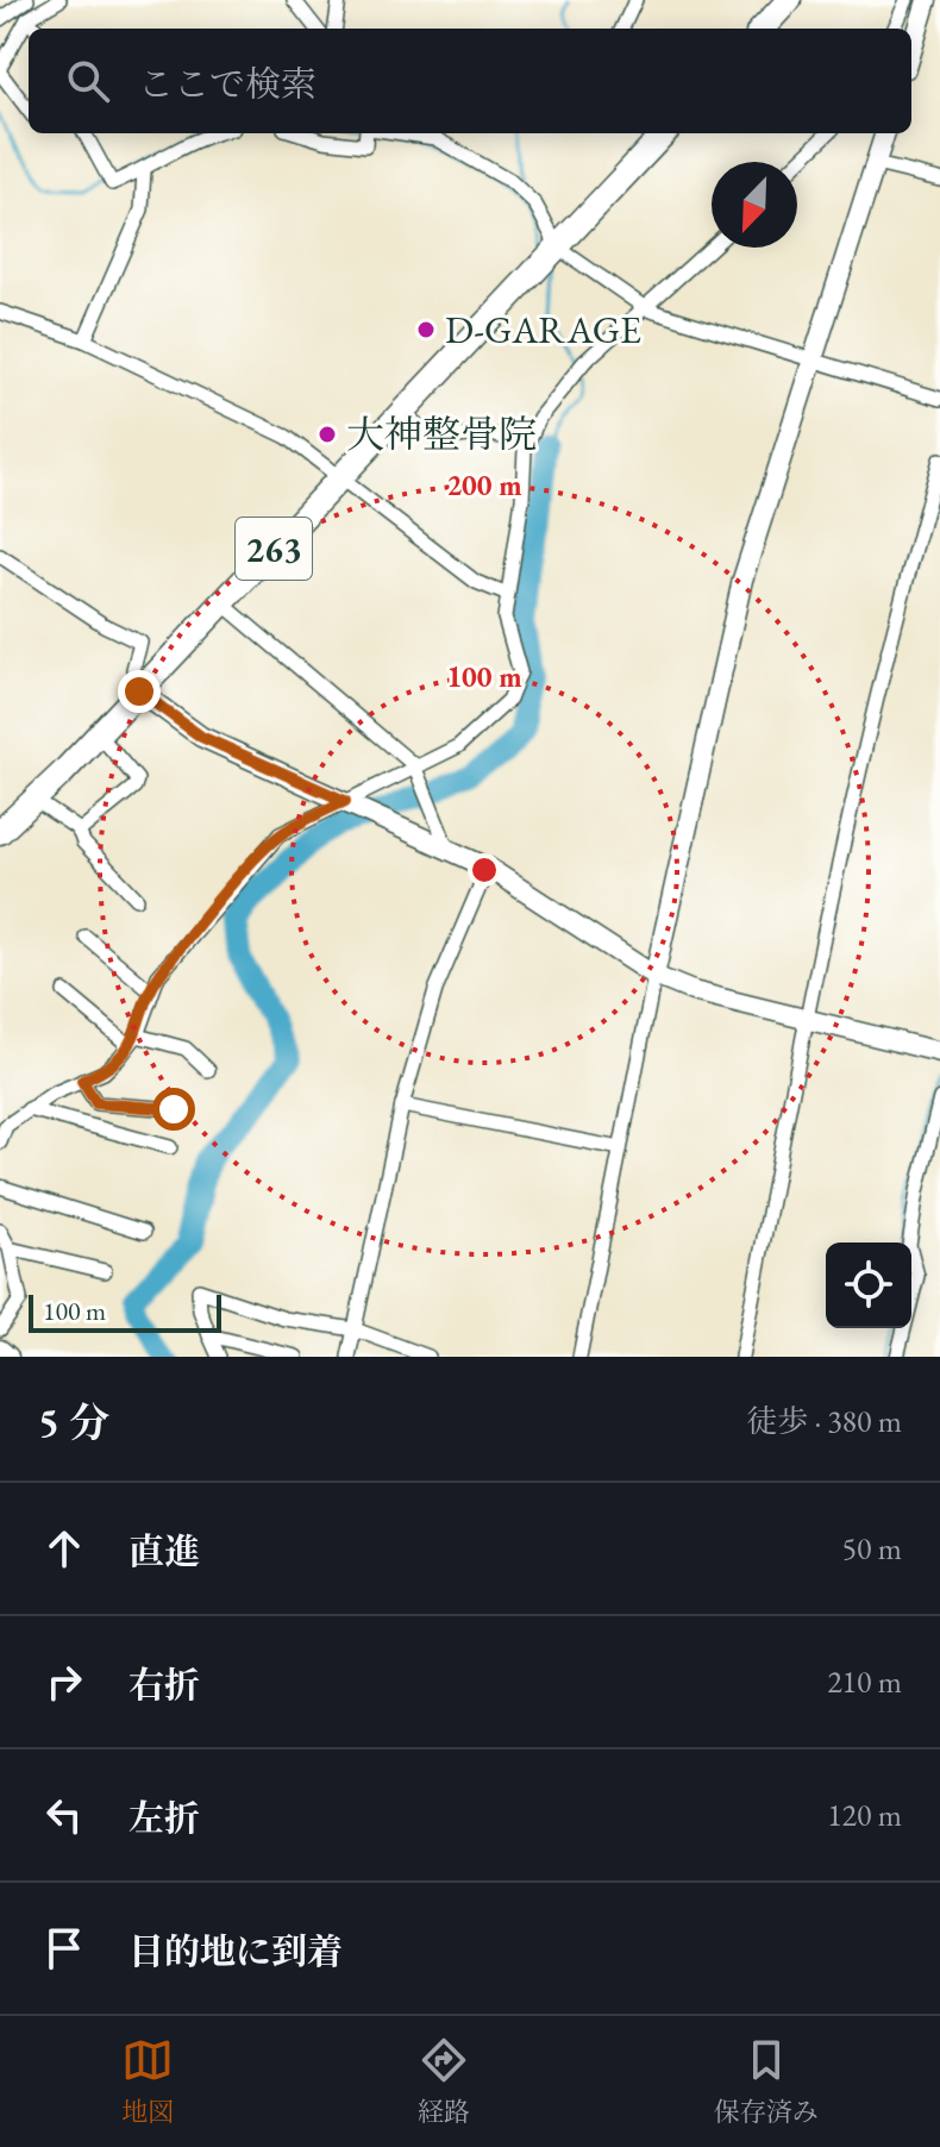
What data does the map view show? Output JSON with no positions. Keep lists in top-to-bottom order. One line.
{"streets":{"highway":["263"]},"places":["D-GARAGE","大神整骨院"],"scale_bar":"100 m","north":"bottom left","page":{"search":"ここで検索","scale":"100 m","heading":["5 分","徒歩 · 380 m"],"list":[["直進","50 m"],["右折","210 m"],["左折","120 m"],"目的地に到着"],"nav":["地図","経路","保存済み"]},"rings":["200 m","100 m"]}
